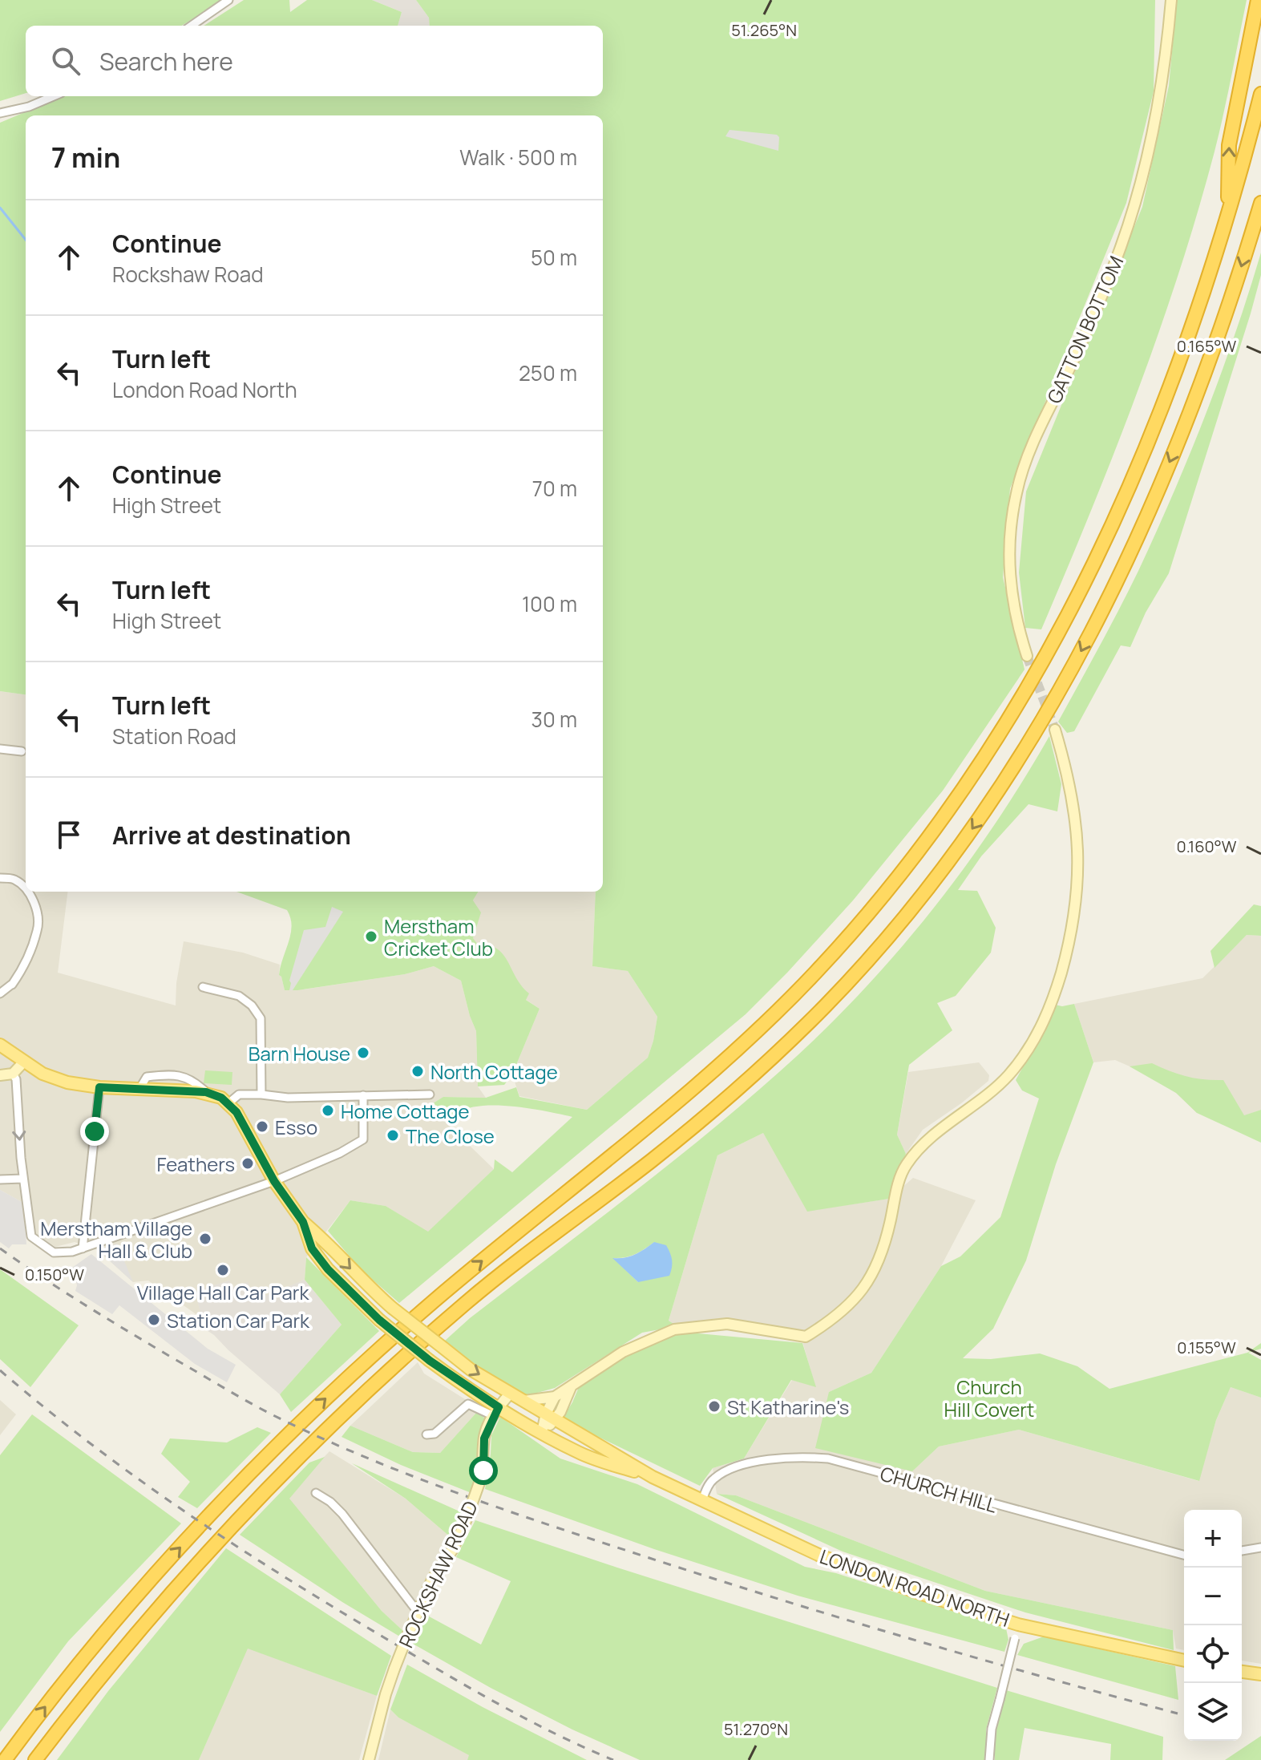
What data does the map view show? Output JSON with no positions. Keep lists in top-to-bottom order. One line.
{"streets":{"main road":["LONDON ROAD NORTH"],"street":["GATTON BOTTOM","CHURCH HILL","ROCKSHAW ROAD"]},"crossings":[["CHURCH HILL","LONDON ROAD NORTH"],["ROCKSHAW ROAD","LONDON ROAD NORTH"]],"parks":["Church Hill Covert"],"places":["Merstham Cricket Club","Barn House","North Cottage","Home Cottage","Esso","The Close","Feathers","Merstham Village Hall & Club","Village Hall Car Park","Station Car Park","St Katharine's"],"page":{"search":"Search here","heading":["7 min","Walk · 500 m"],"list":[["Continue","Rockshaw Road","50 m"],["Turn left","London Road North","250 m"],["Continue","High Street","70 m"],["Turn left","High Street","100 m"],["Turn left","Station Road","30 m"],"Arrive at destination"],"map_buttons":["+","−"]},"coordinates":["51.265°N","0.165°W","0.160°W","0.150°W","0.155°W","51.270°N"]}
